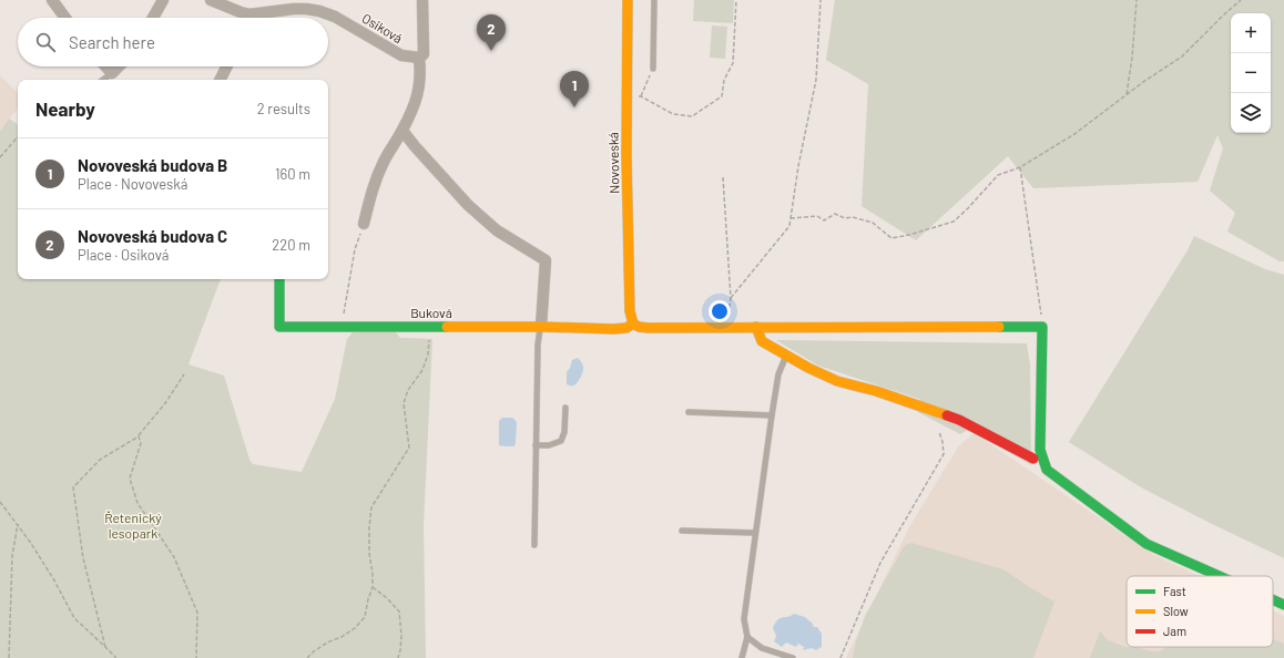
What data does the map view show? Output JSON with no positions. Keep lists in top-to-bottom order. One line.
{"streets":{"street":["Osiková","Novoveská","Buková"]},"crossings":[["Novoveská","Buková"]],"parks":["Řetenický lesopark"],"legend":["Fast","Slow","Jam"],"page":{"map_buttons":["+","−"],"pins":["2","1"],"search":"Search here","heading":["Nearby","2 results"],"list":[{"mark":"1","name":"Novoveská budova B","note":"Place · Novoveská","value":"160 m"},{"mark":"2","name":"Novoveská budova C","note":"Place · Osiková","value":"220 m"}]}}
